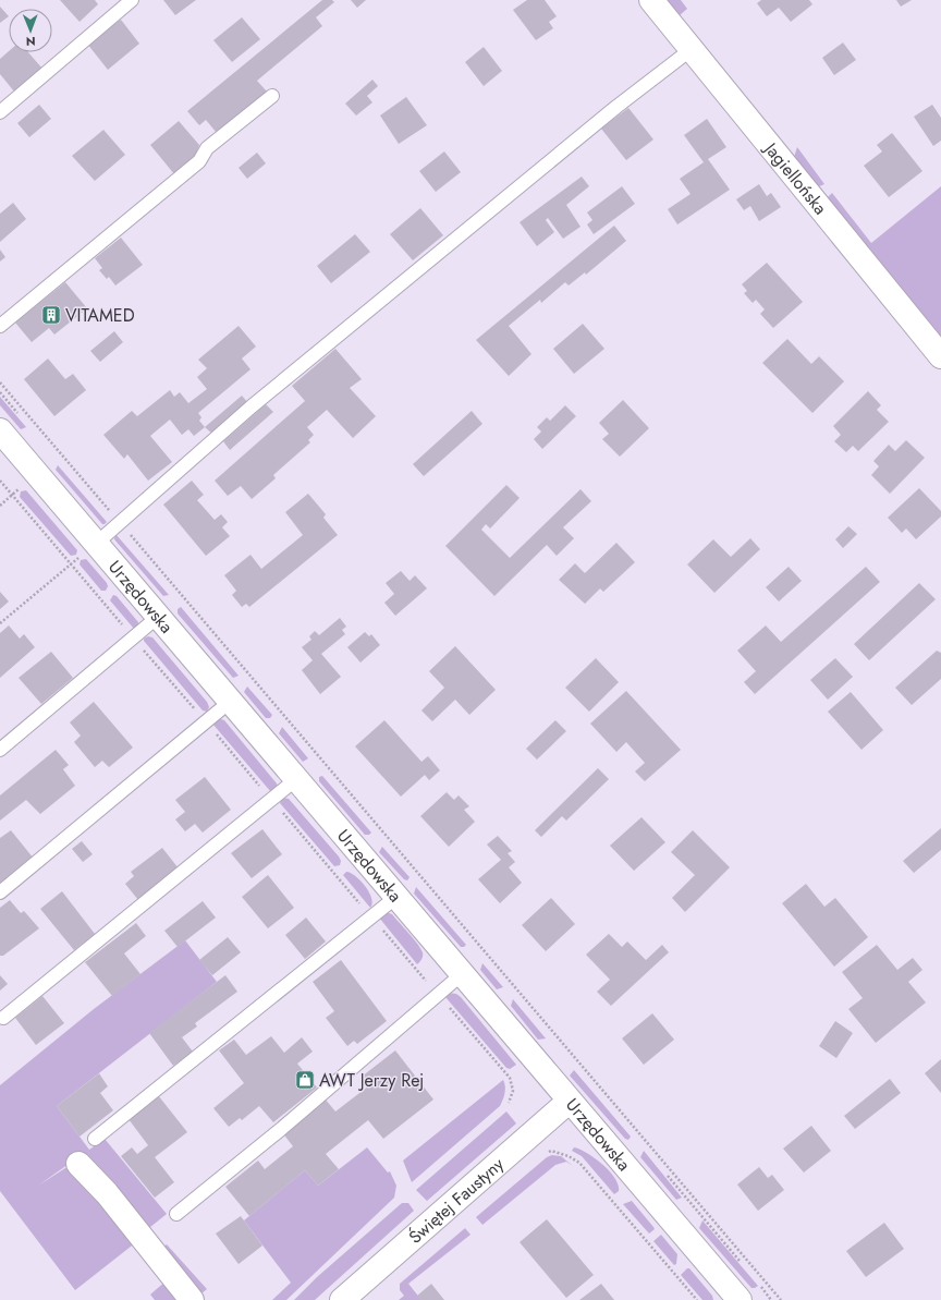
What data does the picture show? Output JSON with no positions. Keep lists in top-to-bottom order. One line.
{"streets":{"street":["Jagiellońska","Urzędowska","Świętej Faustyny"]},"crossings":[["Urzędowska","Świętej Faustyny"]],"places":{"building":["VITAMED"],"shop":["AWT Jerzy Rej"]},"north":"bottom"}
